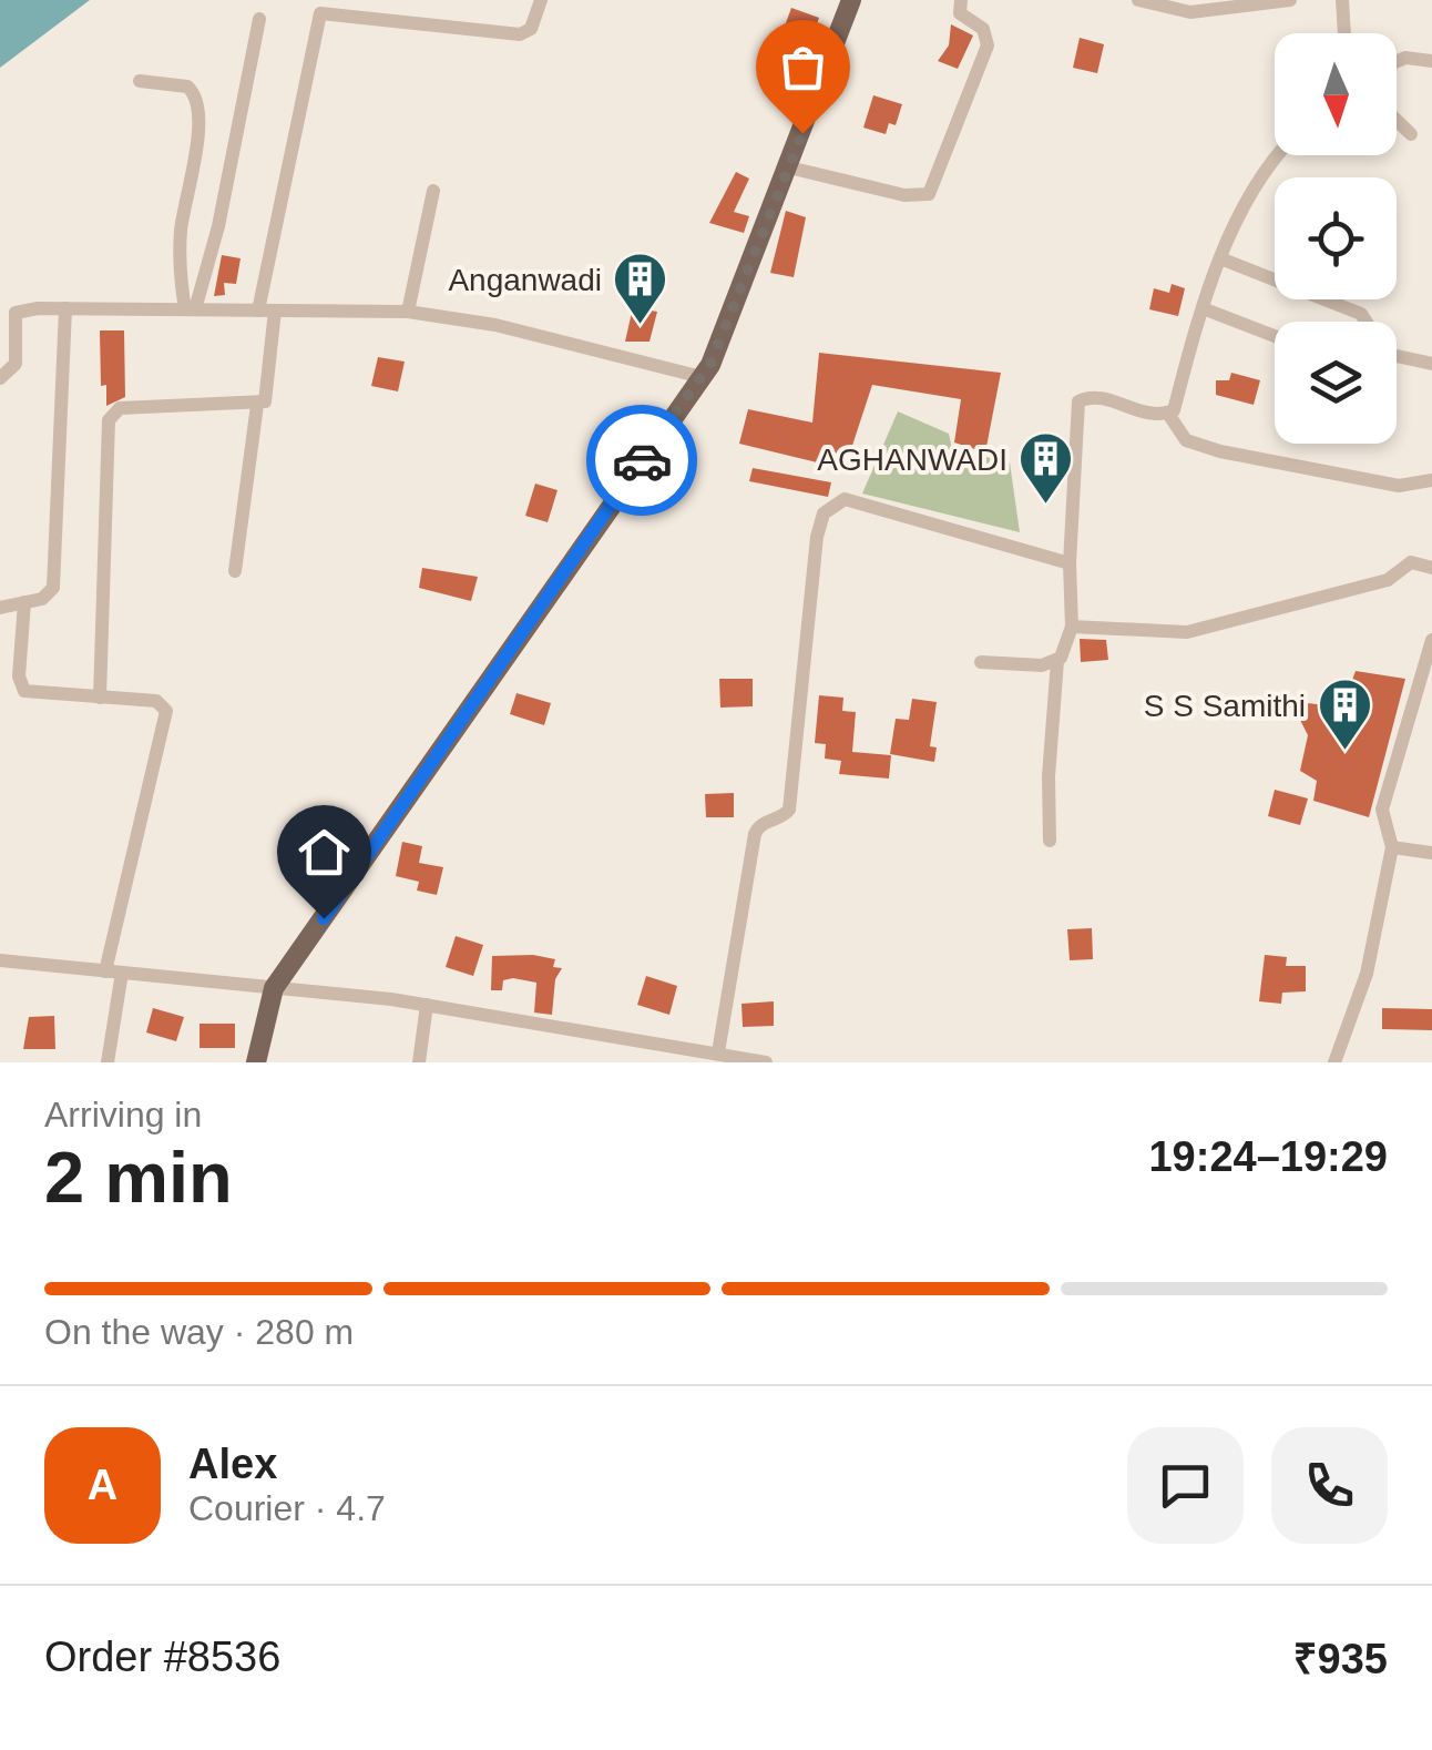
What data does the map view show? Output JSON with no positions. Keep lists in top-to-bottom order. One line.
{"places":{"building":["Anganwadi","AGHANWADI","S S Samithi"]},"north":"bottom","page":{"heading":["2 min","Arriving in","19:24–19:29"],"panel":["Alex","Courier · 4.7","Order #8536","₹935"],"bar":"On the way · 280 m","round":"A"}}
